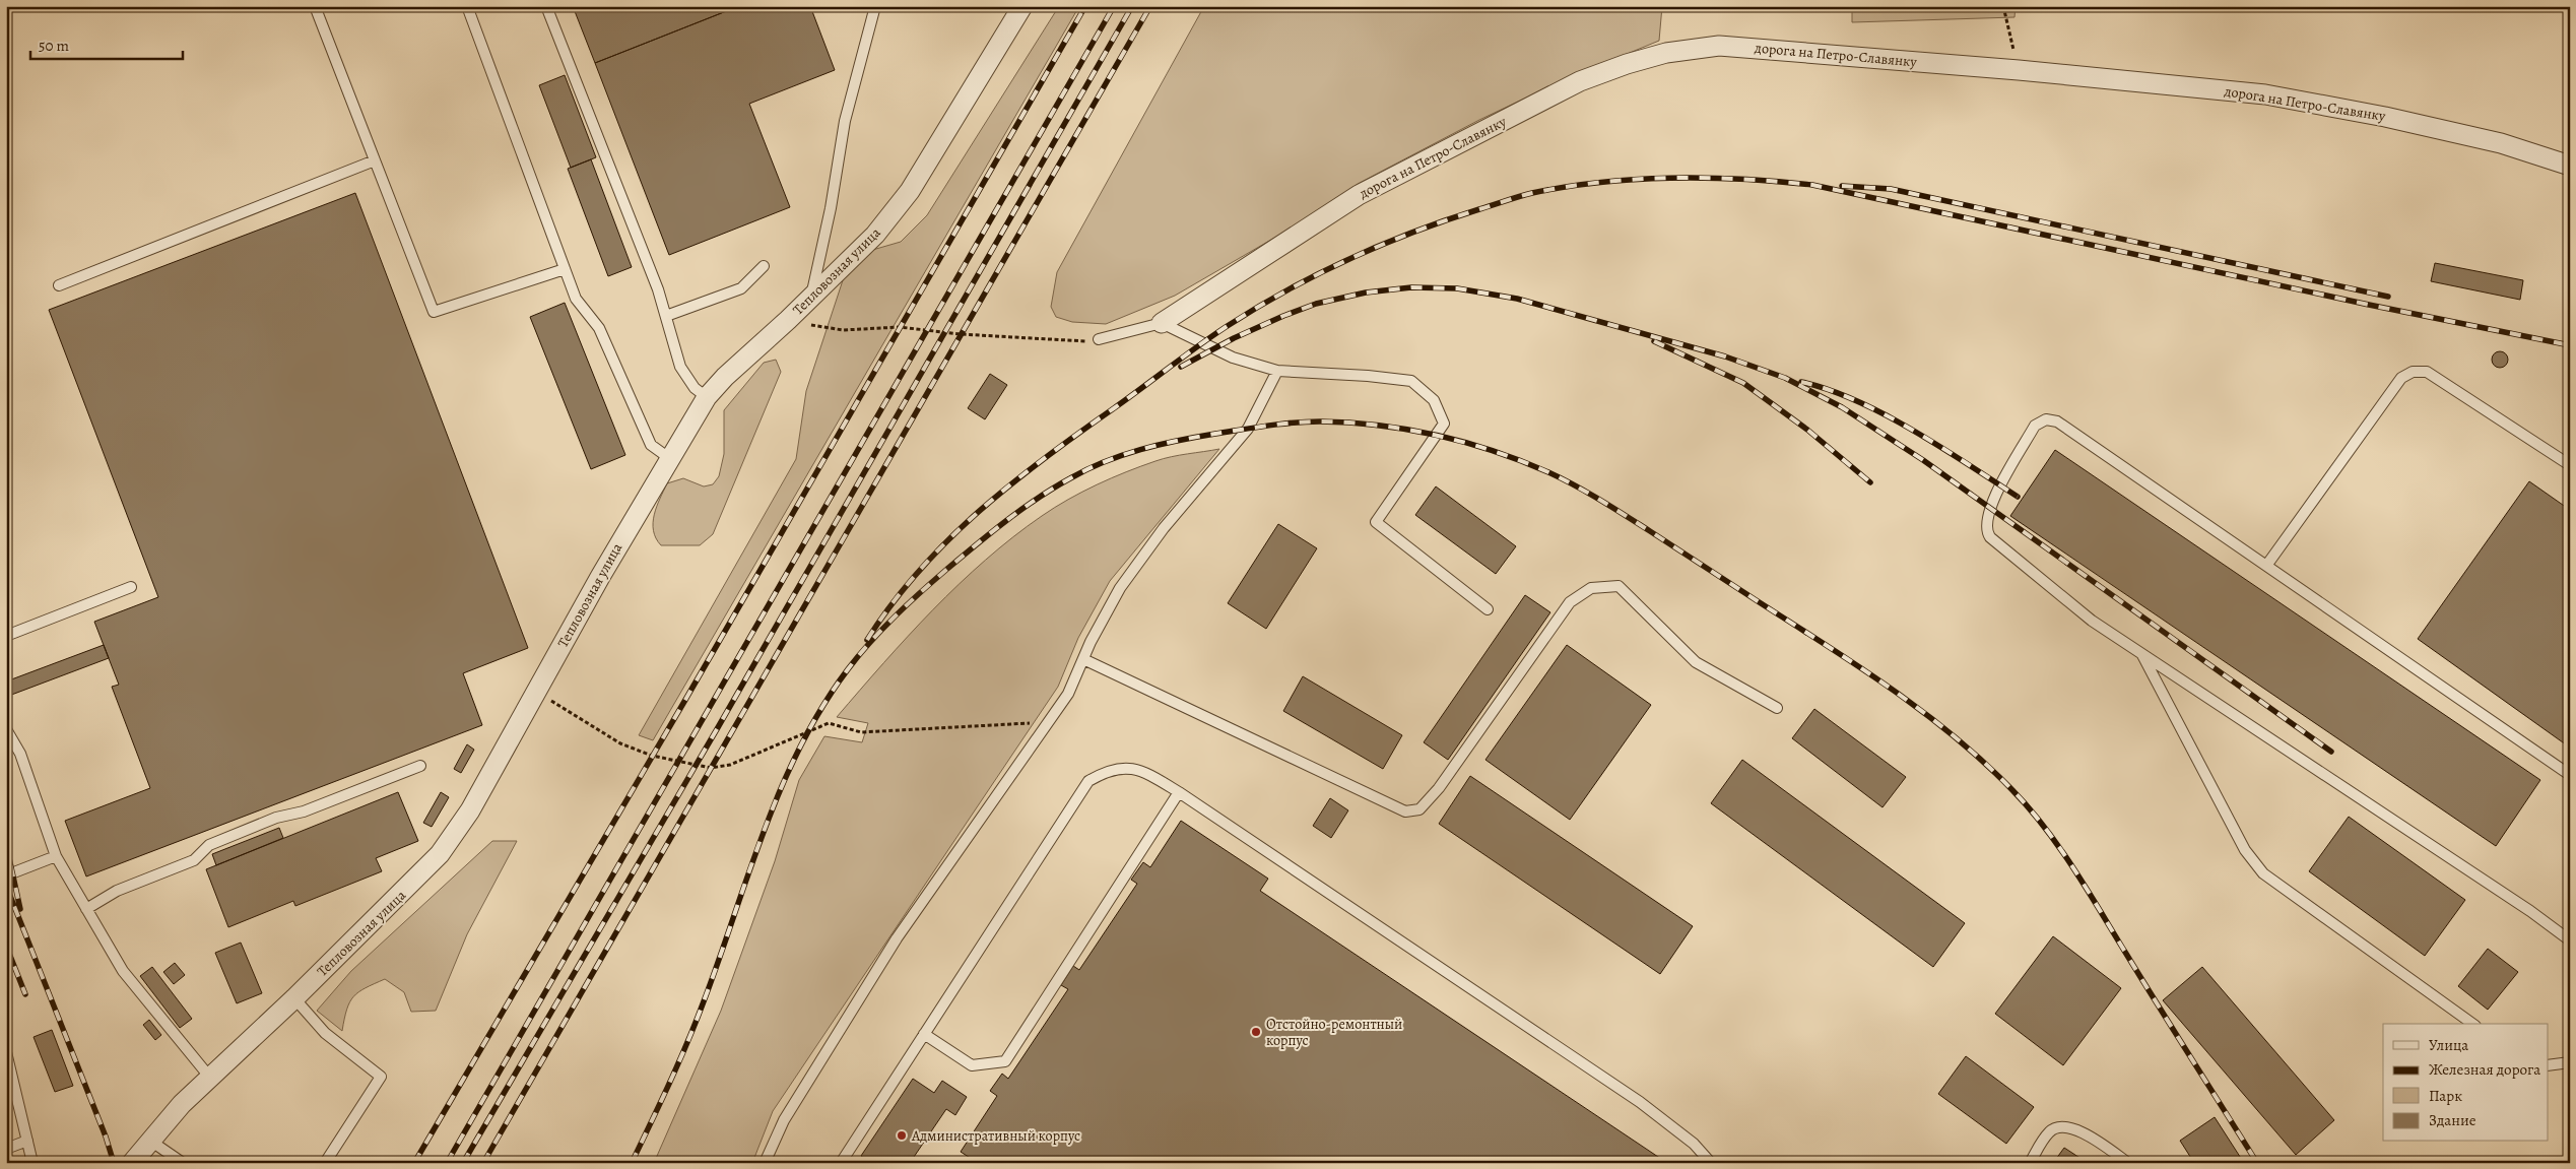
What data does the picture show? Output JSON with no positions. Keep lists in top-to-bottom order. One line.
{"streets":{"street":["дорога на Петро-Славянку","Тепловозная улица"]},"places":["Отстойно-ремонтный корпус","Административный корпус"],"legend":["Улица","Железная дорога","Парк","Здание"],"scale_bar":"50 m"}
